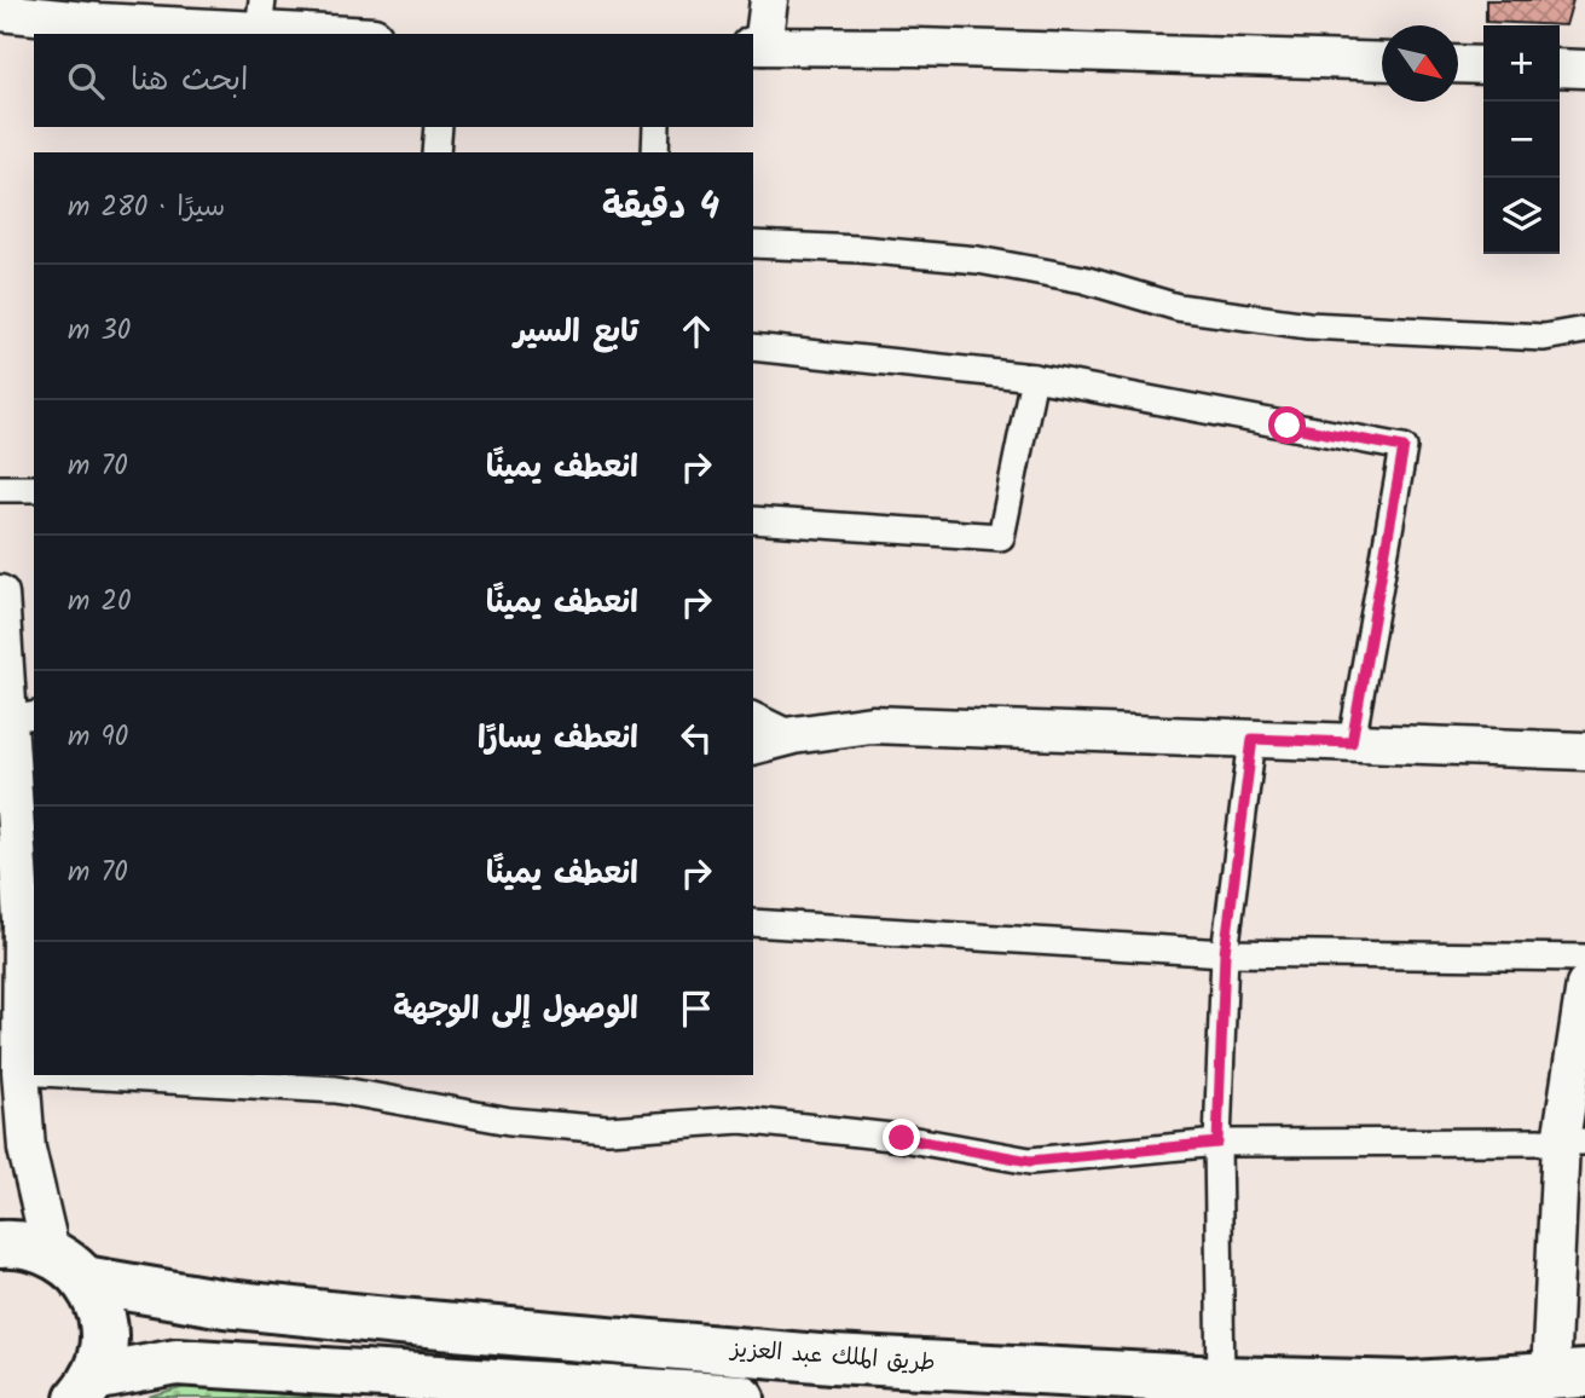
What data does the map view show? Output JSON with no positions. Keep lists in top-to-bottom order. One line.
{"streets":{"highway":["طريق الملك عبد العزيز"]},"north":"bottom right","page":{"map_buttons":["+","−"],"search":"ابحث هنا","heading":["4 دقيقة","سيرًا · 280 m"],"list":[["تابع السير","30 m"],["انعطف يمينًا","70 m"],["انعطف يمينًا","20 m"],["انعطف يسارًا","90 m"],["انعطف يمينًا","70 m"],"الوصول إلى الوجهة"]}}
